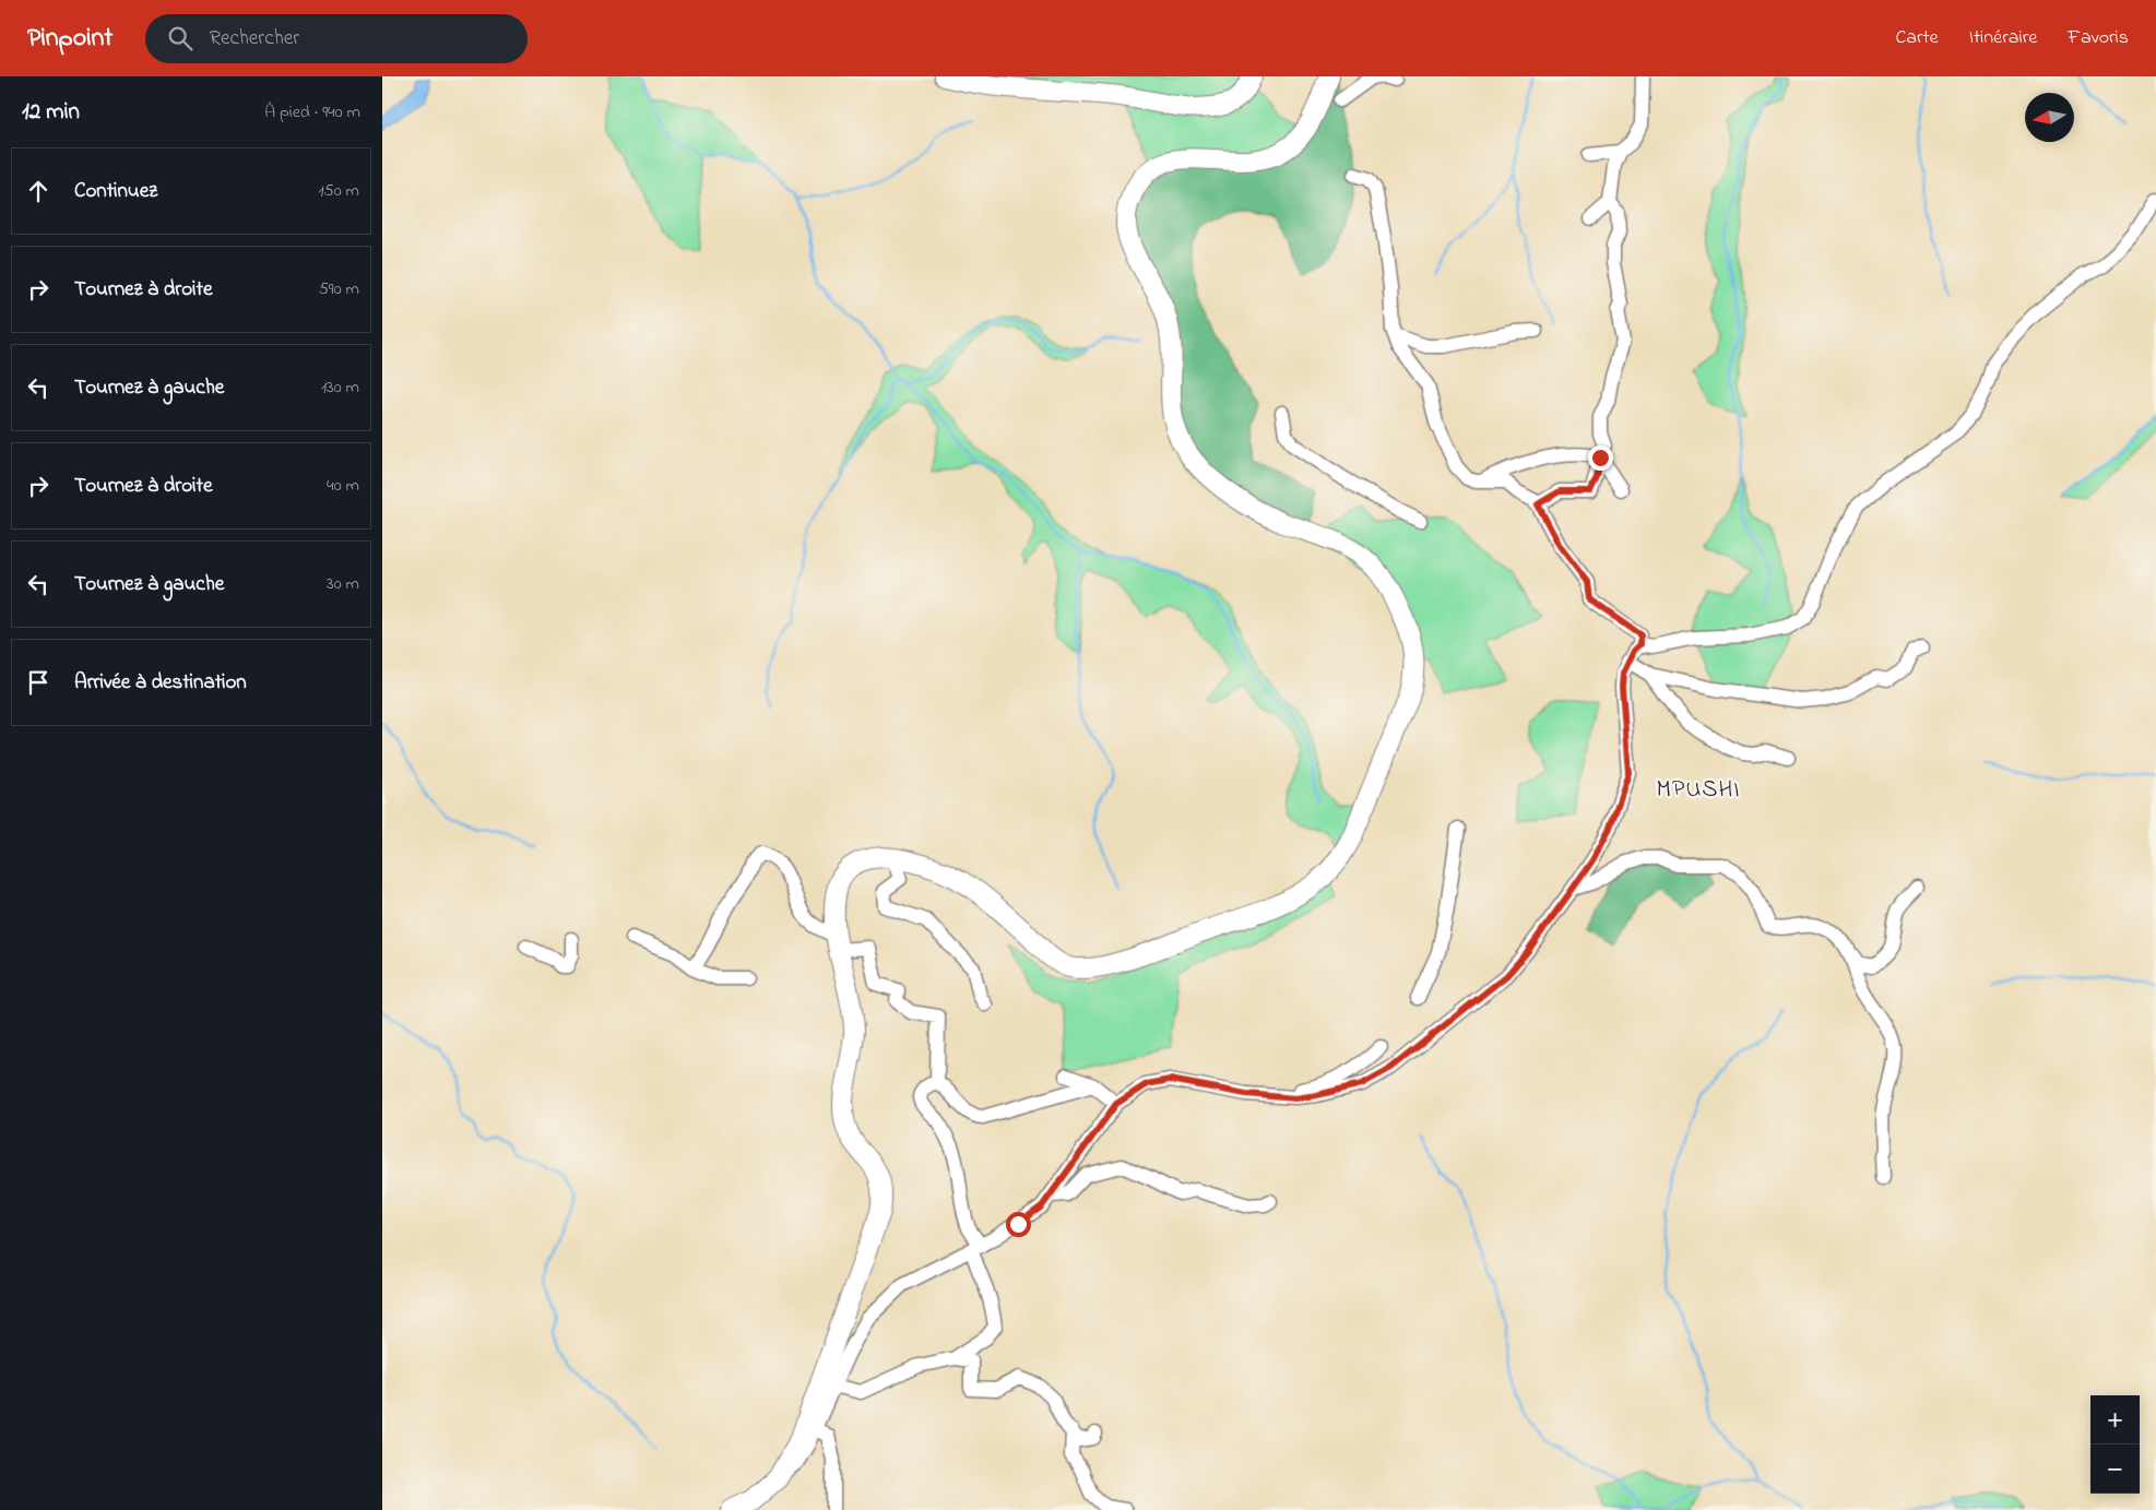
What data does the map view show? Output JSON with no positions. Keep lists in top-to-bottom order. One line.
{"districts":["MPUSHI"],"north":"left","page":{"header":"Pinpoint","search":"Rechercher","nav":["Carte","Itinéraire","Favoris"],"heading":["12 min","À pied · 940 m"],"list":[["Continuez","150 m"],["Tournez à droite","590 m"],["Tournez à gauche","130 m"],["Tournez à droite","40 m"],["Tournez à gauche","30 m"],"Arrivée à destination"],"map_buttons":["+","−"]}}
